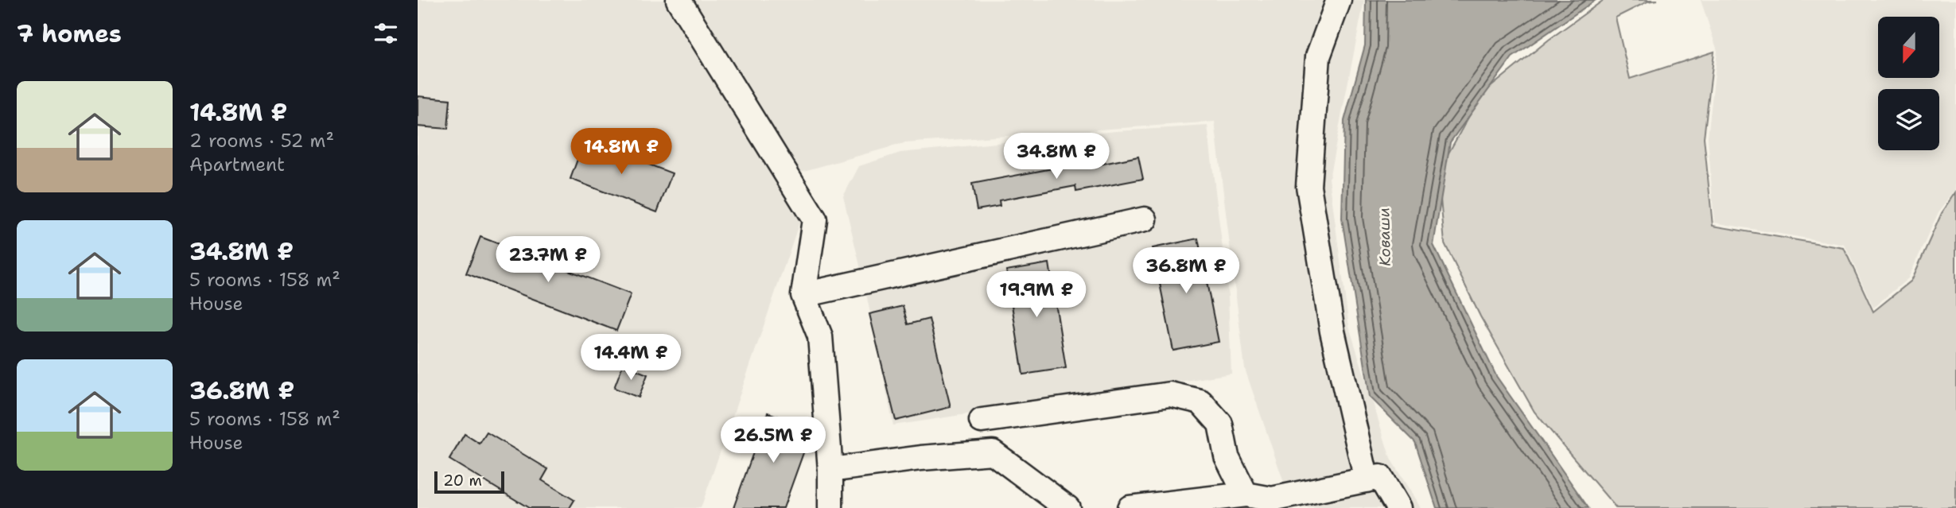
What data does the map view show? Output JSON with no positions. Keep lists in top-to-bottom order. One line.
{"water":["Коваши"],"scale_bar":"20 m","north":"bottom","page":{"heading":"7 homes","list":[{"name":"14.8M ₽","note":"2 rooms · 52 m² · Apartment"},{"name":"34.8M ₽","note":"5 rooms · 158 m² · House"},{"name":"36.8M ₽","note":"5 rooms · 158 m² · House"}],"price":["14.8M ₽","34.8M ₽","23.7M ₽","36.8M ₽","19.9M ₽","14.4M ₽","26.5M ₽"],"scale":"20 m"}}
